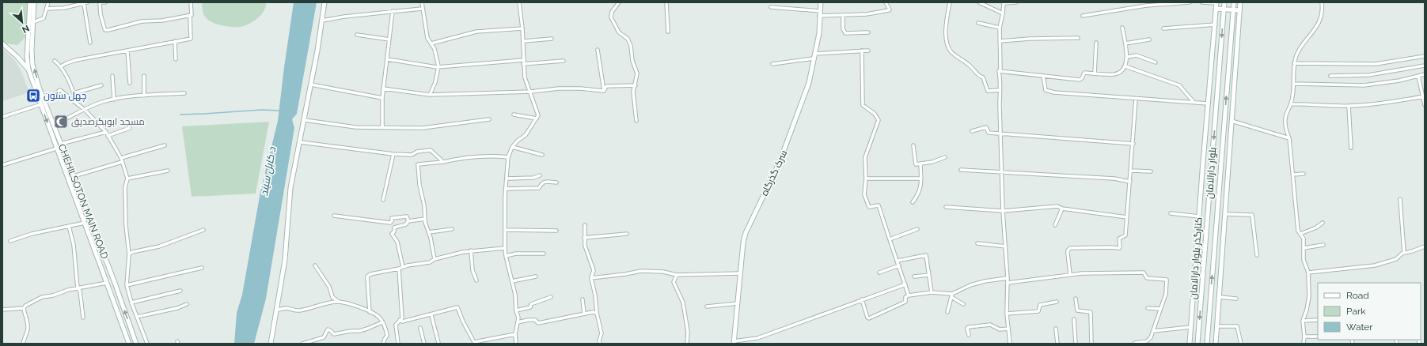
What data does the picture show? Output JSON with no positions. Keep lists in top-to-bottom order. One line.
{"streets":{"street":["سرک گذرگاه","بلوار دارالامان","CHEHILSOTON MAIN ROAD","کنارگذر بلوار دارالامان"]},"water":["د کابل سيند"],"places":{"bus stop":["چهل ستون"],"mosque":["مسجد ابوبکرصدیق"]},"legend":["Road","Park","Water"],"north":"bottom right"}
